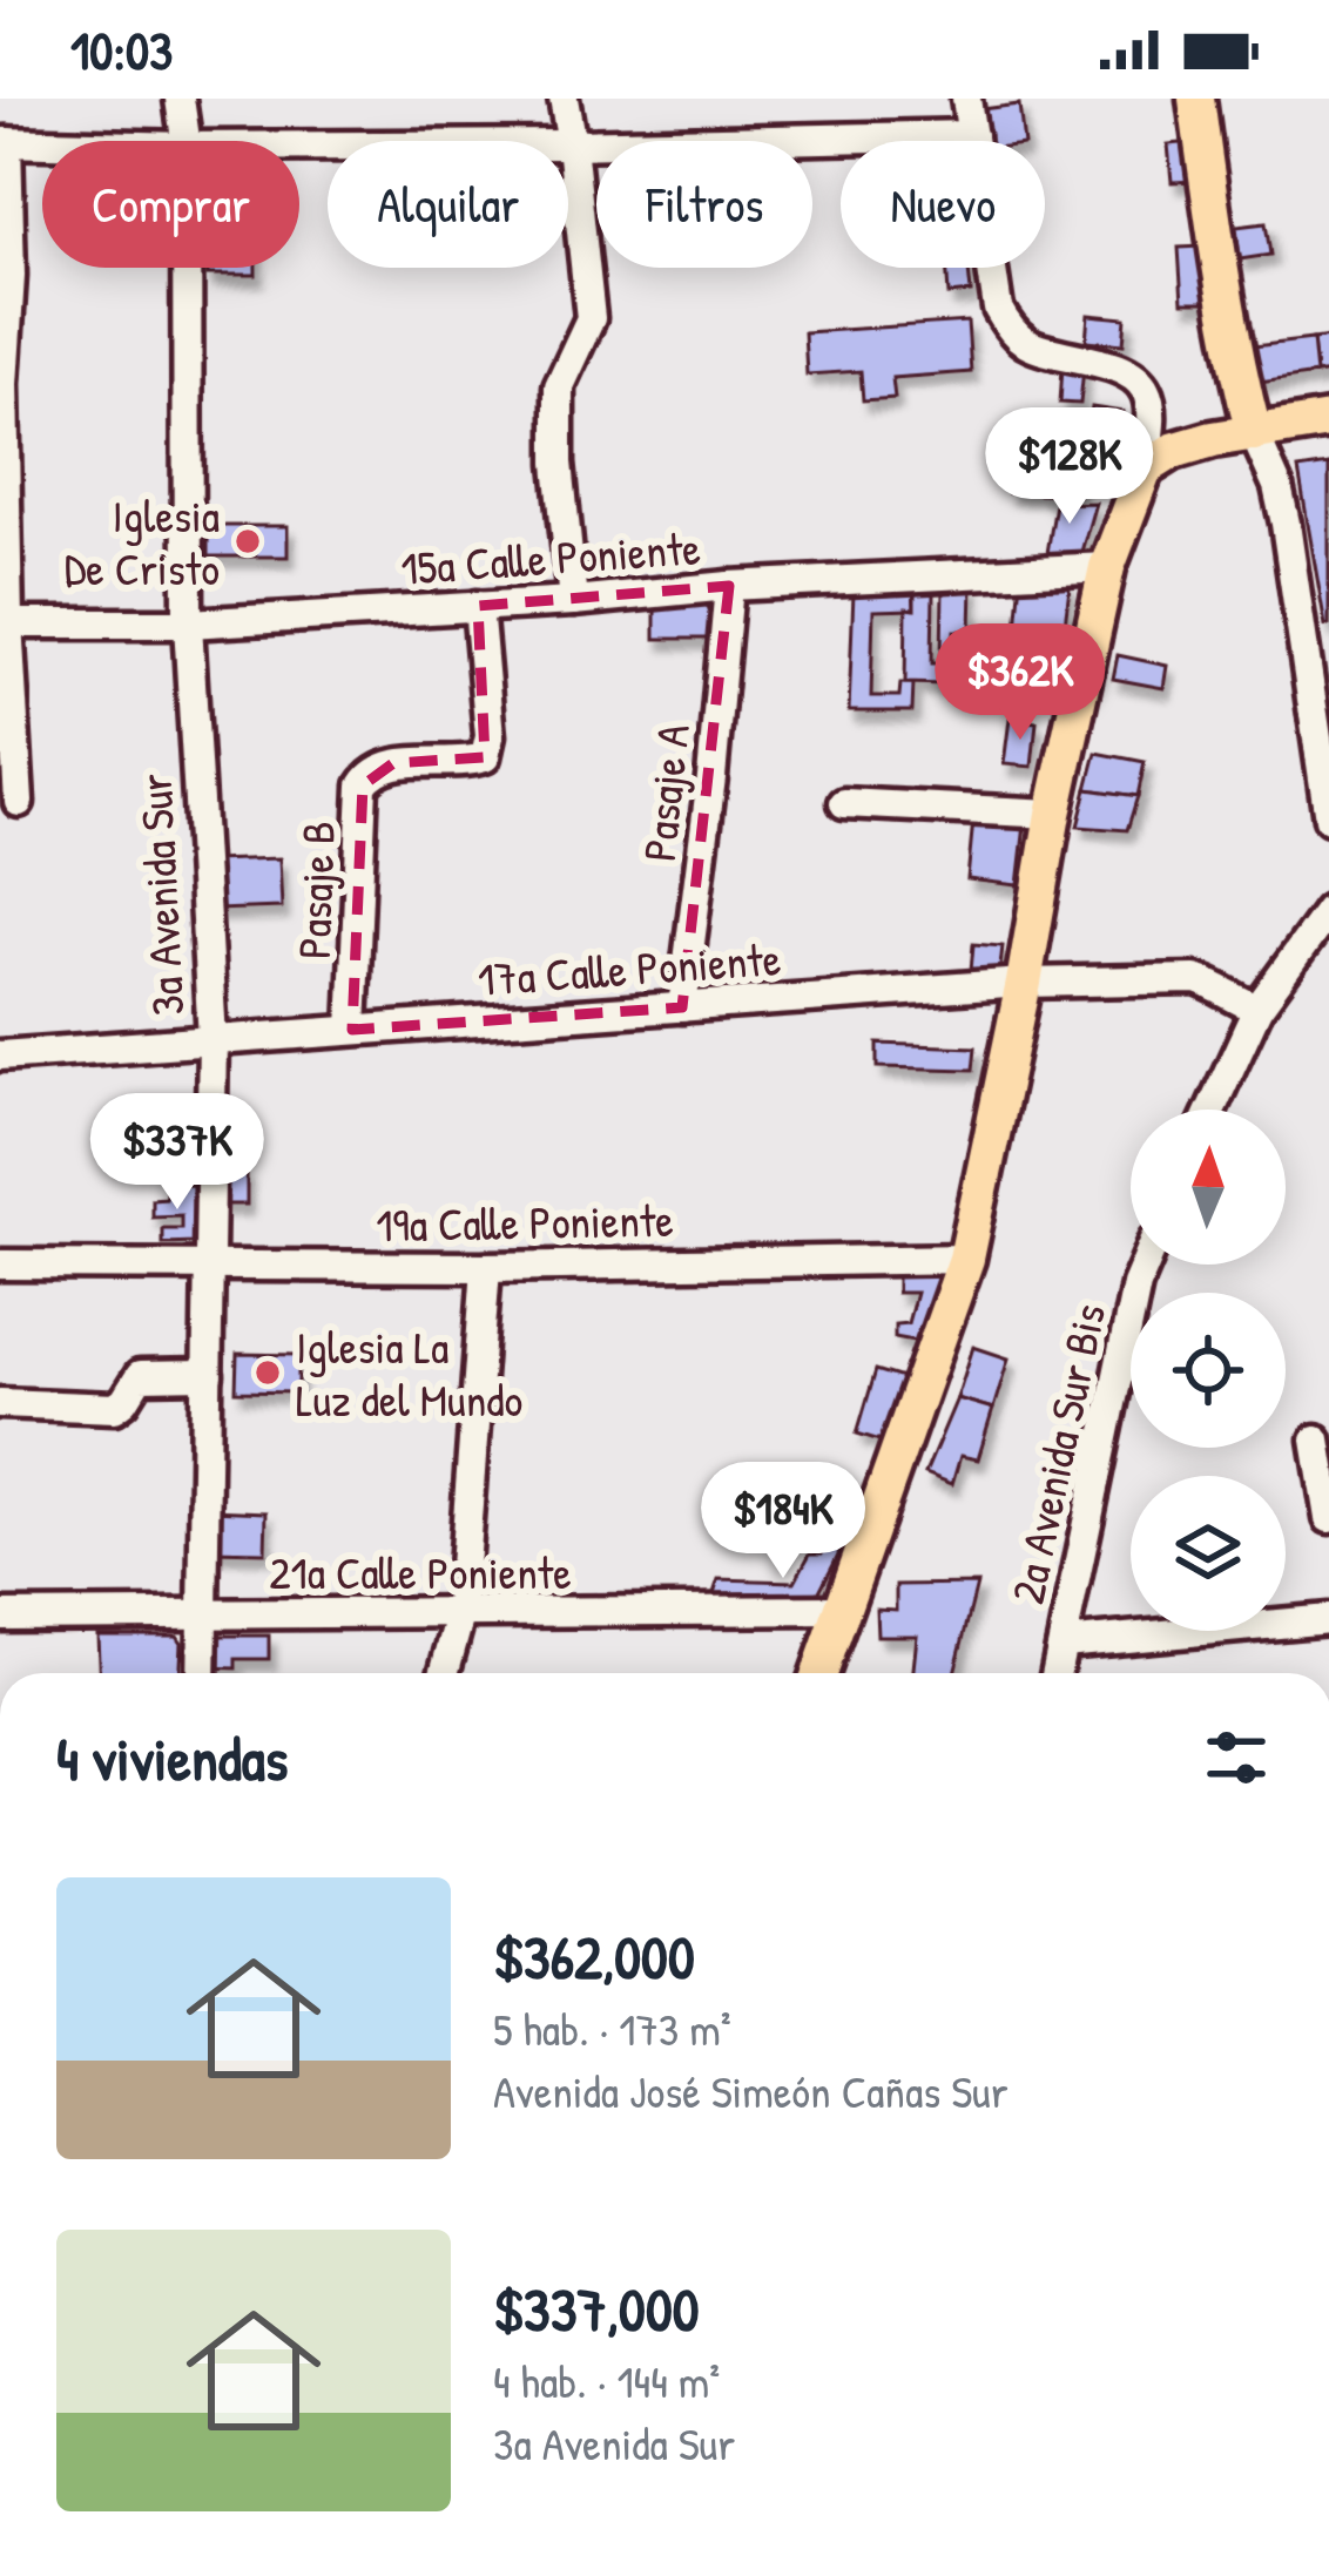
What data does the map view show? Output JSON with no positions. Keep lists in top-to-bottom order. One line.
{"streets":{"street":["15a Calle Poniente","Pasaje A","Pasaje B","3a Avenida Sur","17a Calle Poniente","19a Calle Poniente","2a Avenida Sur Bis","21a Calle Poniente"]},"crossings":[["15a Calle Poniente","Pasaje A"],["15a Calle Poniente","Pasaje B"],["15a Calle Poniente","3a Avenida Sur"],["Pasaje A","17a Calle Poniente"],["Pasaje B","17a Calle Poniente"],["3a Avenida Sur","17a Calle Poniente"],["3a Avenida Sur","19a Calle Poniente"],["3a Avenida Sur","21a Calle Poniente"]],"places":["Iglesia De Cristo","Iglesia La Luz del Mundo"],"north":"top","page":{"status":"10:03","chip":["Comprar","Alquilar","Filtros","Nuevo"],"price":["$128K","$362K","$337K","$184K"],"heading":"4 viviendas","list":[{"name":"$362,000","note":"5 hab. · 173 m² · Avenida José Simeón Cañas Sur"},{"name":"$337,000","note":"4 hab. · 144 m² · 3a Avenida Sur"}]}}
